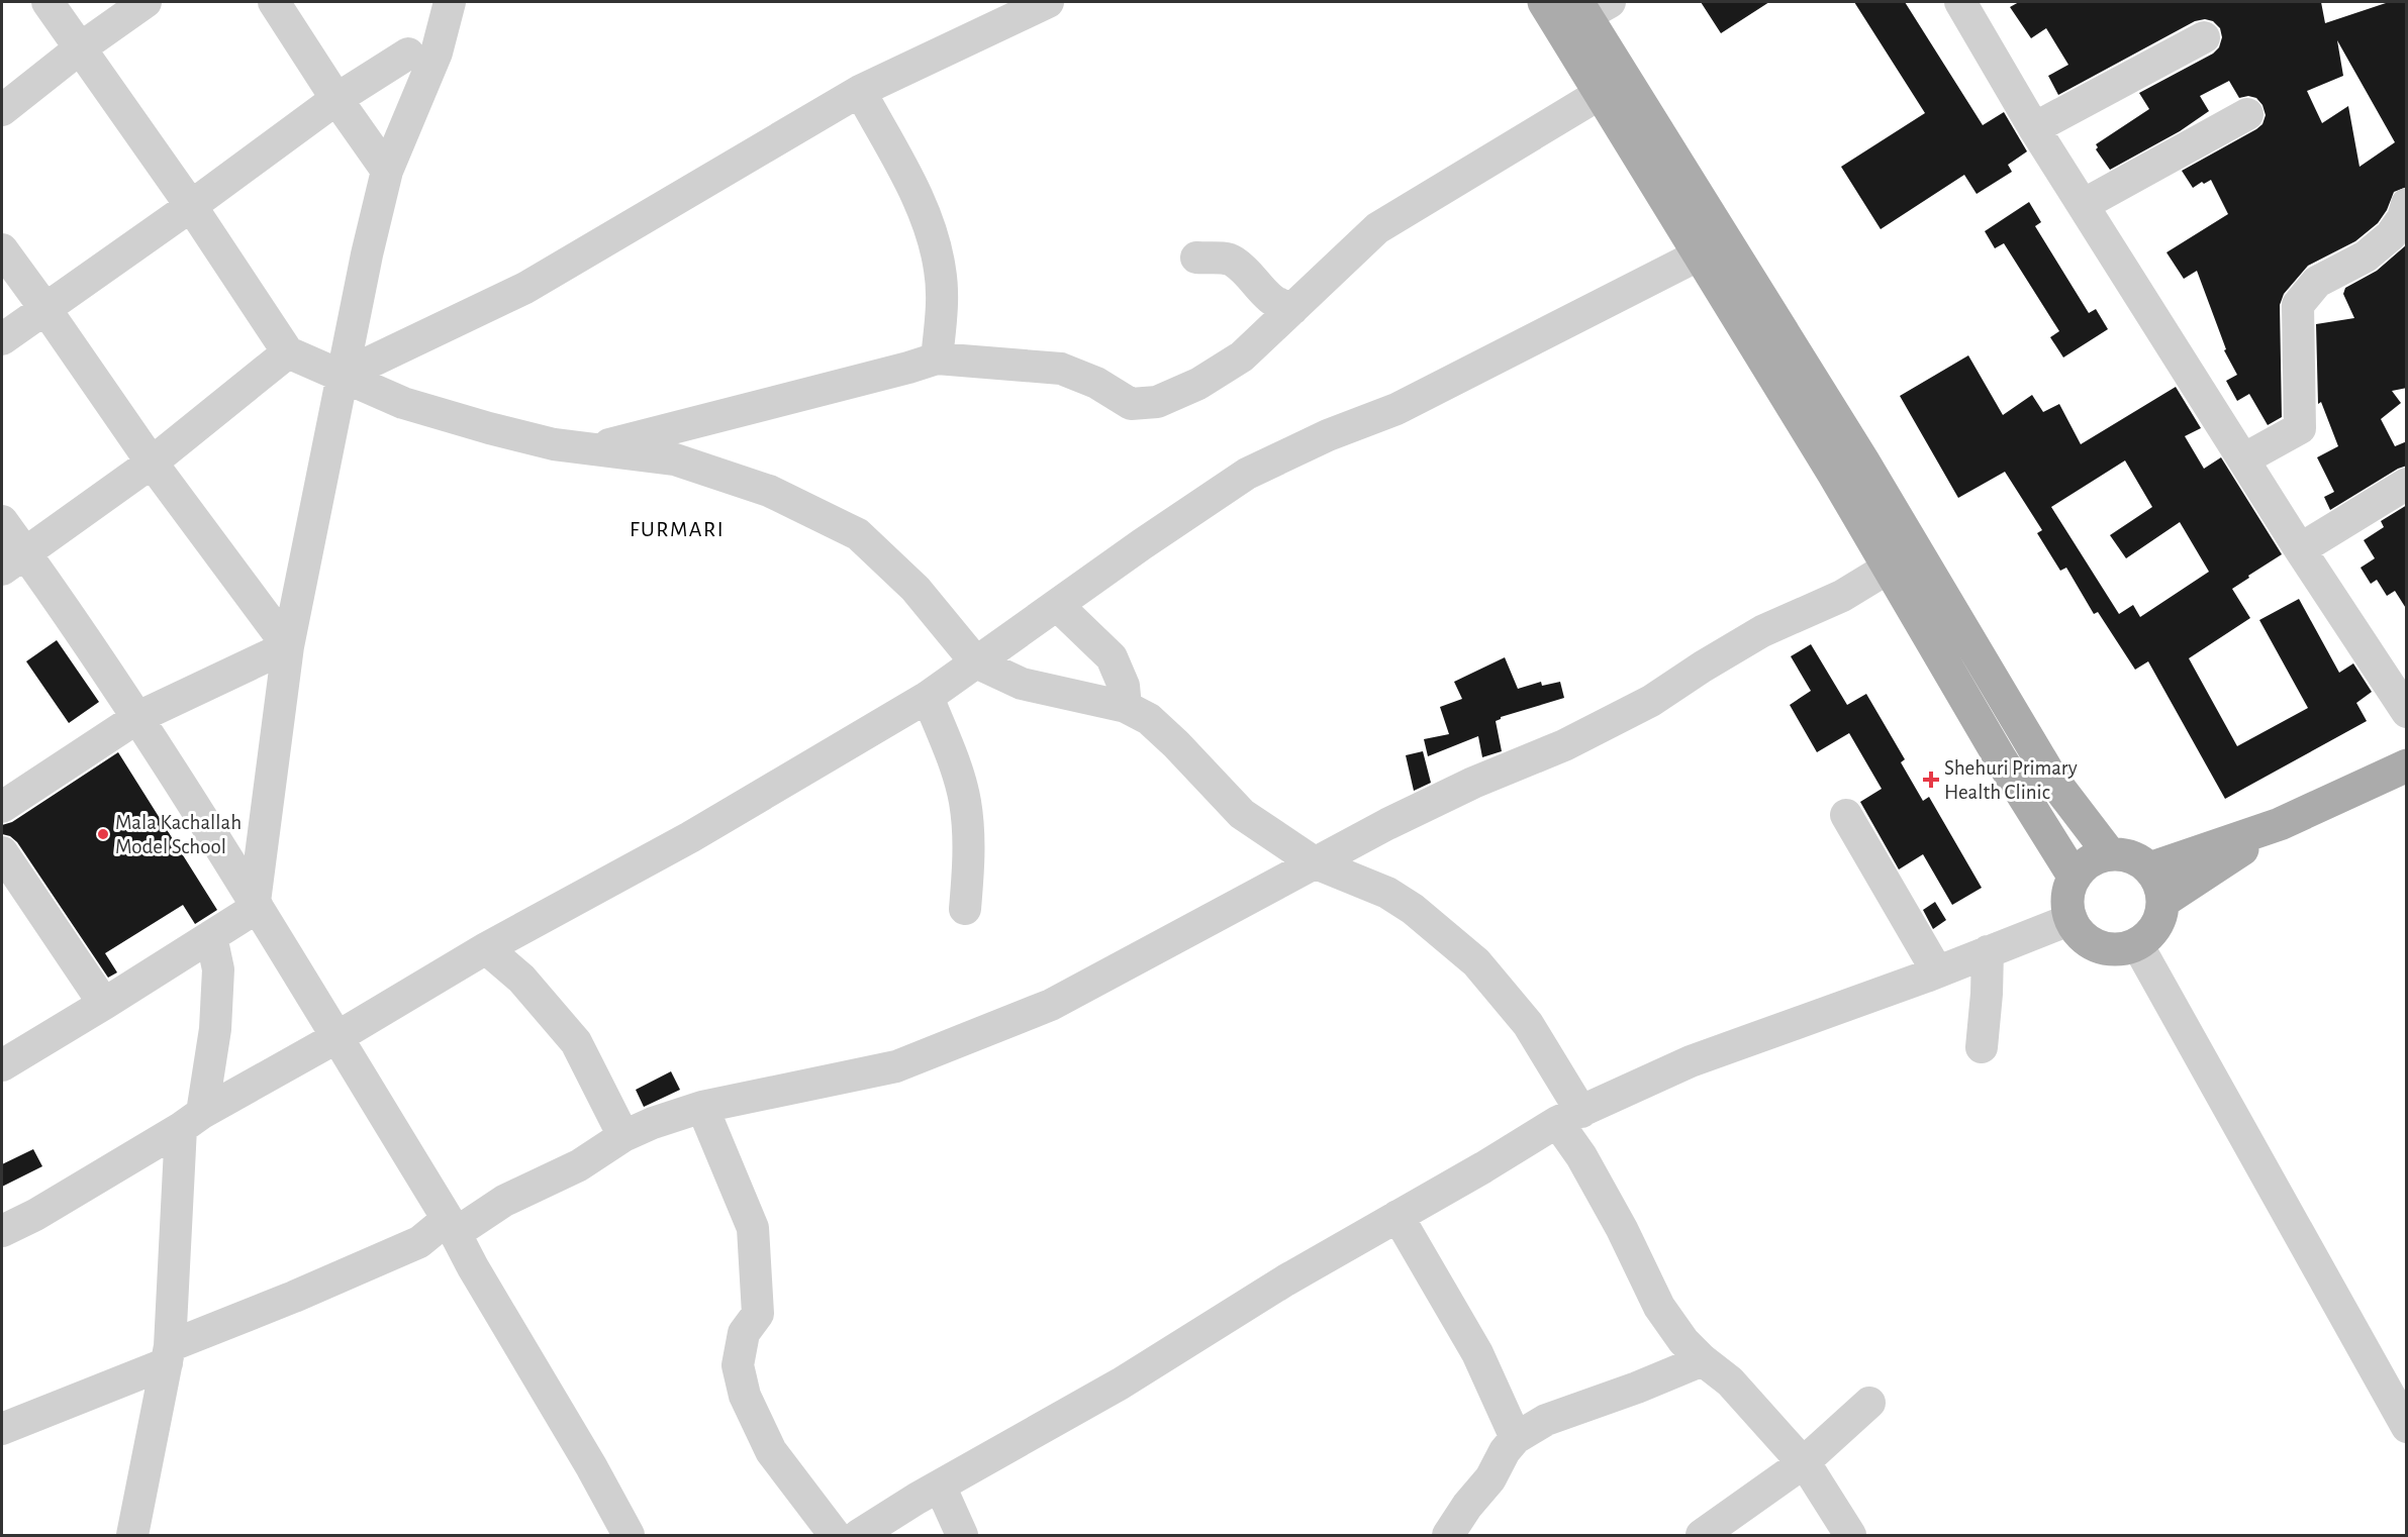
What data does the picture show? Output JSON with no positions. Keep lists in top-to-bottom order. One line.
{"districts":["FURMARI"],"places":{"health":["Shehuri Primary Health Clinic"],"other":["Mala Kachallah Model School"]}}
